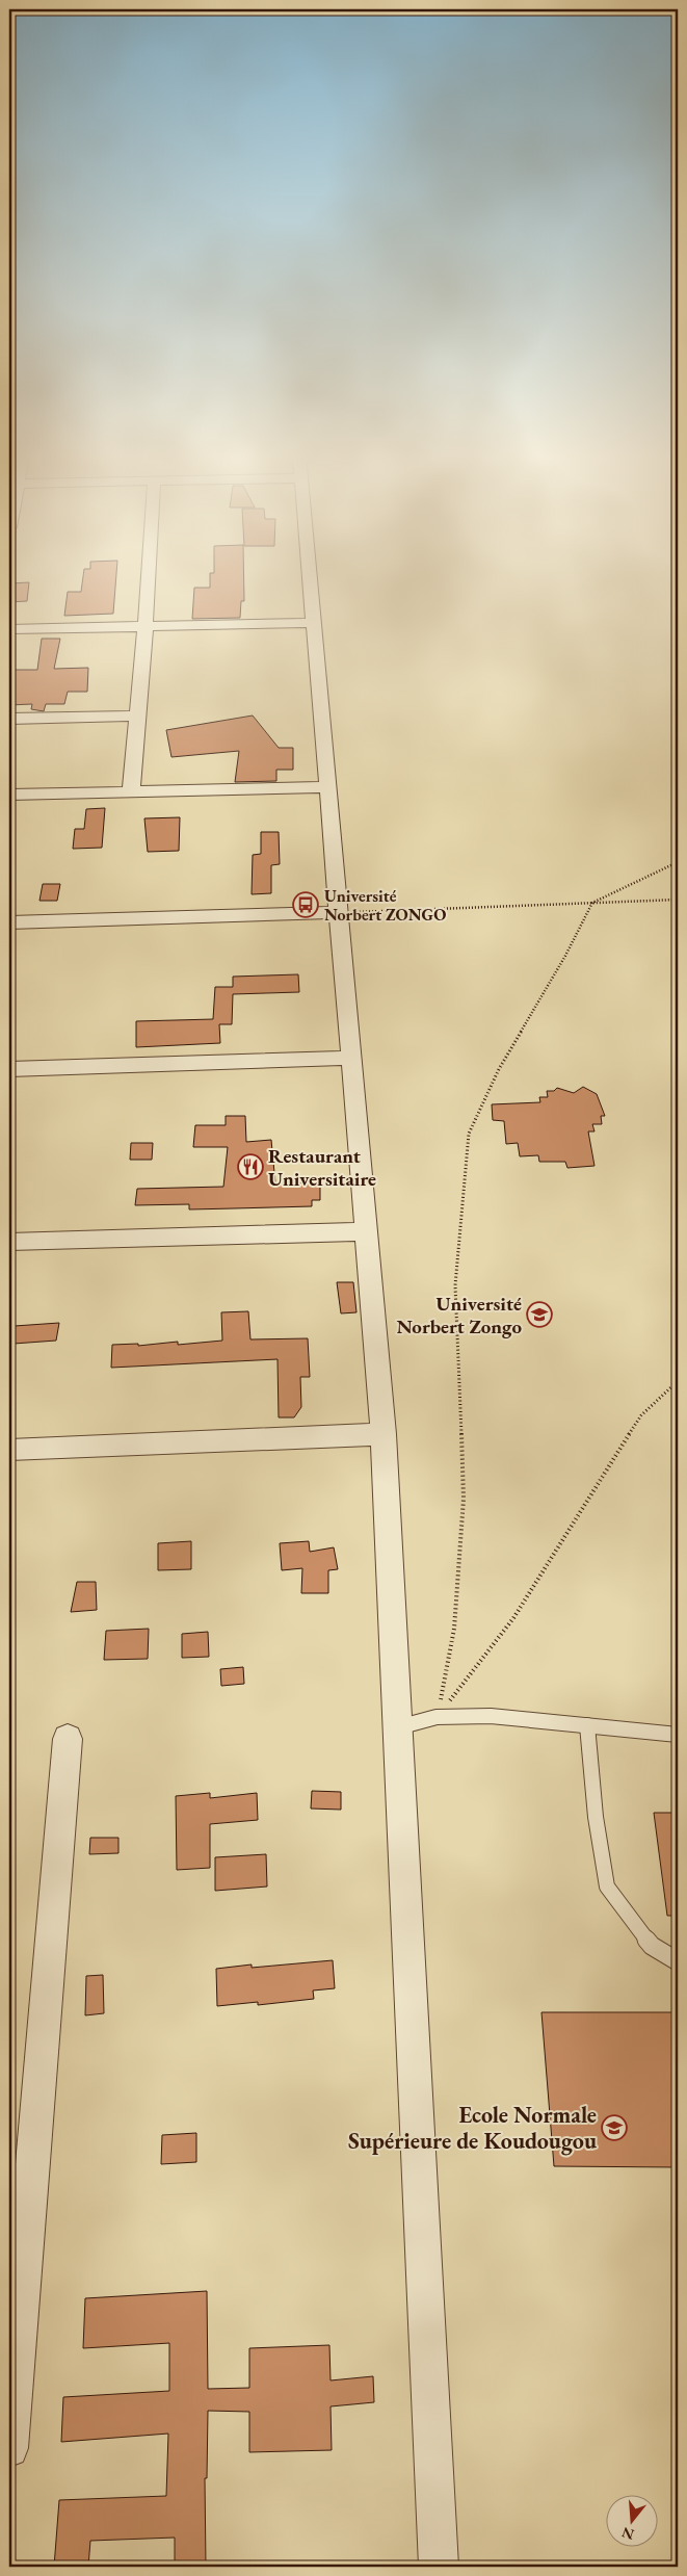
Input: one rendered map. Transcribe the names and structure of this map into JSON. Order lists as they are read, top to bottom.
{
  "places": {
    "bus stop": ["Université Norbert ZONGO"],
    "restaurant": ["Restaurant Universitaire"],
    "school or university": ["Université Norbert Zongo", "Ecole Normale Supérieure de Koudougou"]
  },
  "north": "bottom"
}
